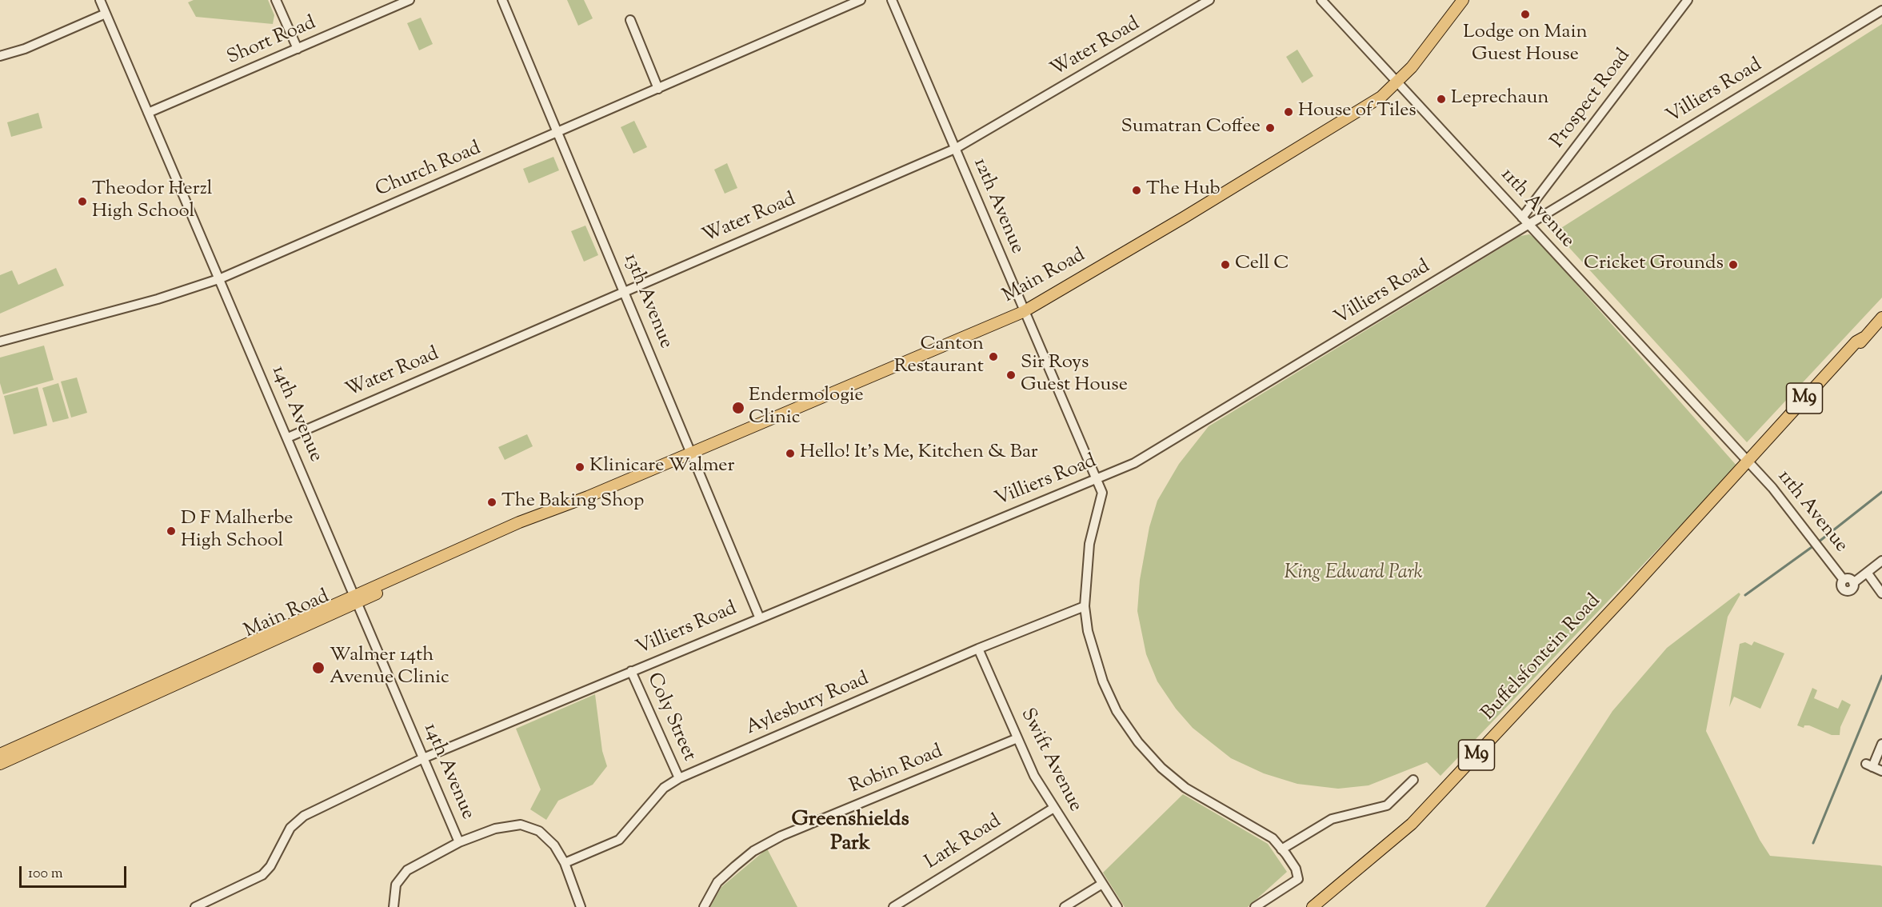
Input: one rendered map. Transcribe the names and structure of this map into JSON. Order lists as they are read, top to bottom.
{
  "streets": {
    "main road": ["Main Road", "M9", "Buffelsfontein Road"],
    "street": [
      "Short Road",
      "Water Road",
      "Villiers Road",
      "Prospect Road",
      "Church Road",
      "12th Avenue",
      "11th Avenue",
      "13th Avenue",
      "14th Avenue",
      "Aylesbury Road",
      "Coly Street",
      "Swift Avenue",
      "Robin Road",
      "Lark Road"
    ]
  },
  "crossings": [
    ["Short Road", "14th Avenue"],
    ["Water Road", "12th Avenue"],
    ["Water Road", "13th Avenue"],
    ["Water Road", "14th Avenue"],
    ["Villiers Road", "Prospect Road"],
    ["Villiers Road", "12th Avenue"],
    ["Villiers Road", "11th Avenue"],
    ["Villiers Road", "13th Avenue"],
    ["Villiers Road", "14th Avenue"],
    ["Villiers Road", "Coly Street"],
    ["Prospect Road", "11th Avenue"],
    ["Church Road", "13th Avenue"],
    ["Church Road", "14th Avenue"],
    ["12th Avenue", "Main Road"],
    ["12th Avenue", "Aylesbury Road"],
    ["11th Avenue", "Main Road"],
    ["11th Avenue", "Buffelsfontein Road"],
    ["Main Road", "13th Avenue"],
    ["Main Road", "14th Avenue"],
    ["Aylesbury Road", "Coly Street"],
    ["Aylesbury Road", "Swift Avenue"],
    ["Swift Avenue", "Robin Road"],
    ["Swift Avenue", "Lark Road"]
  ],
  "districts": ["Greenshields Park"],
  "parks": ["King Edward Park"],
  "places": [
    "Lodge on Main Guest House",
    "Leprechaun",
    "House of Tiles",
    "Sumatran Coffee",
    "The Hub",
    "Theodor Herzl High School",
    "Cell C",
    "Cricket Grounds",
    "Canton Restaurant",
    "Sir Roys Guest House",
    "Endermologie Clinic",
    "Hello! It's Me, Kitchen & Bar",
    "Klinicare Walmer",
    "The Baking Shop",
    "D F Malherbe High School",
    "Walmer 14th Avenue Clinic"
  ],
  "scale_bar": "100 m"
}
